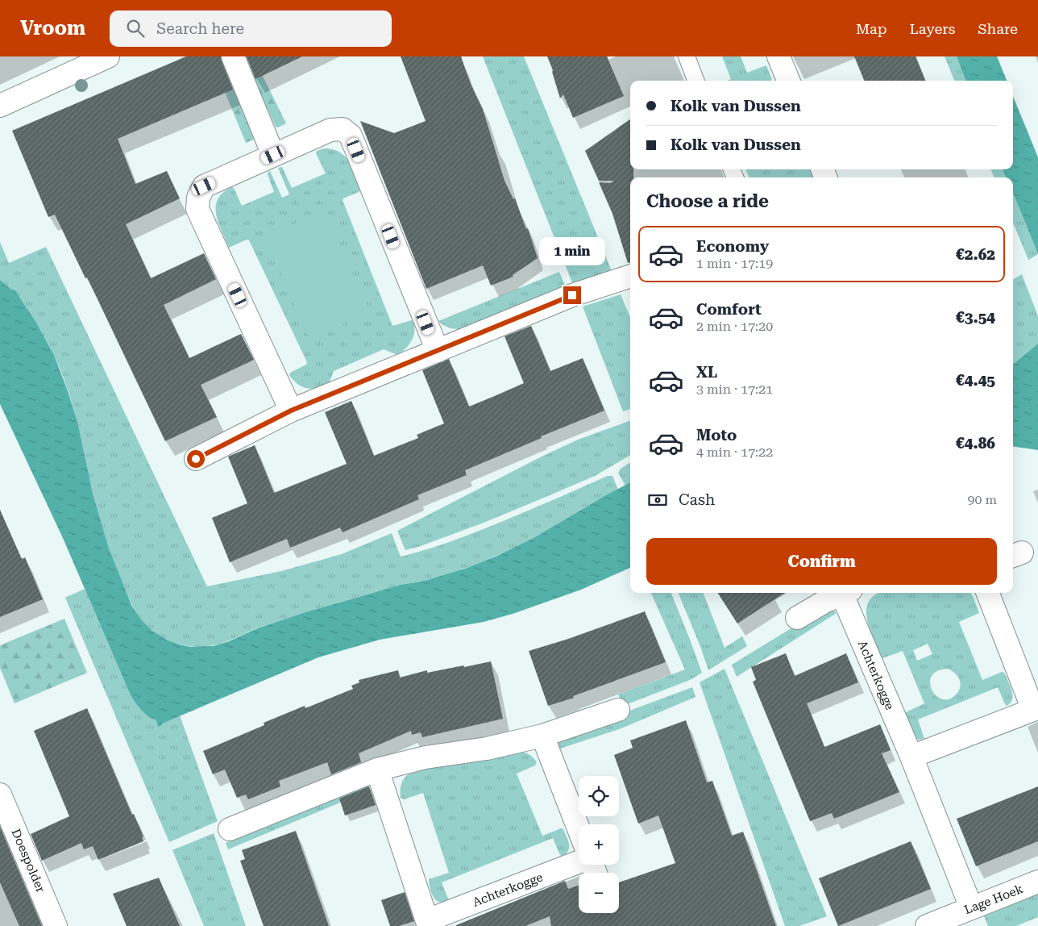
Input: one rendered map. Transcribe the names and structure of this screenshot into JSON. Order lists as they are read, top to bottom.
{
  "streets": {
    "street": ["Achterkogge", "Doespolder", "Lage Hoek"]
  },
  "crossings": [
    ["Achterkogge", "Lage Hoek"]
  ],
  "page": {
    "header": "Vroom",
    "search": "Search here",
    "nav": ["Map", "Layers", "Share"],
    "banner": ["Kolk van Dussen", "Kolk van Dussen"],
    "heading": "Choose a ride",
    "list": [
      {
        "name": "Economy",
        "note": "1 min · 17:19",
        "value": "€2.62"
      },
      {
        "name": "Comfort",
        "note": "2 min · 17:20",
        "value": "€3.54"
      },
      {
        "name": "XL",
        "note": "3 min · 17:21",
        "value": "€4.45"
      },
      {
        "name": "Moto",
        "note": "4 min · 17:22",
        "value": "€4.86"
      }
    ],
    "bubble": "1 min",
    "pay": ["Cash", "90 m"],
    "buttons": "Confirm",
    "map_buttons": ["+", "−"]
  }
}
